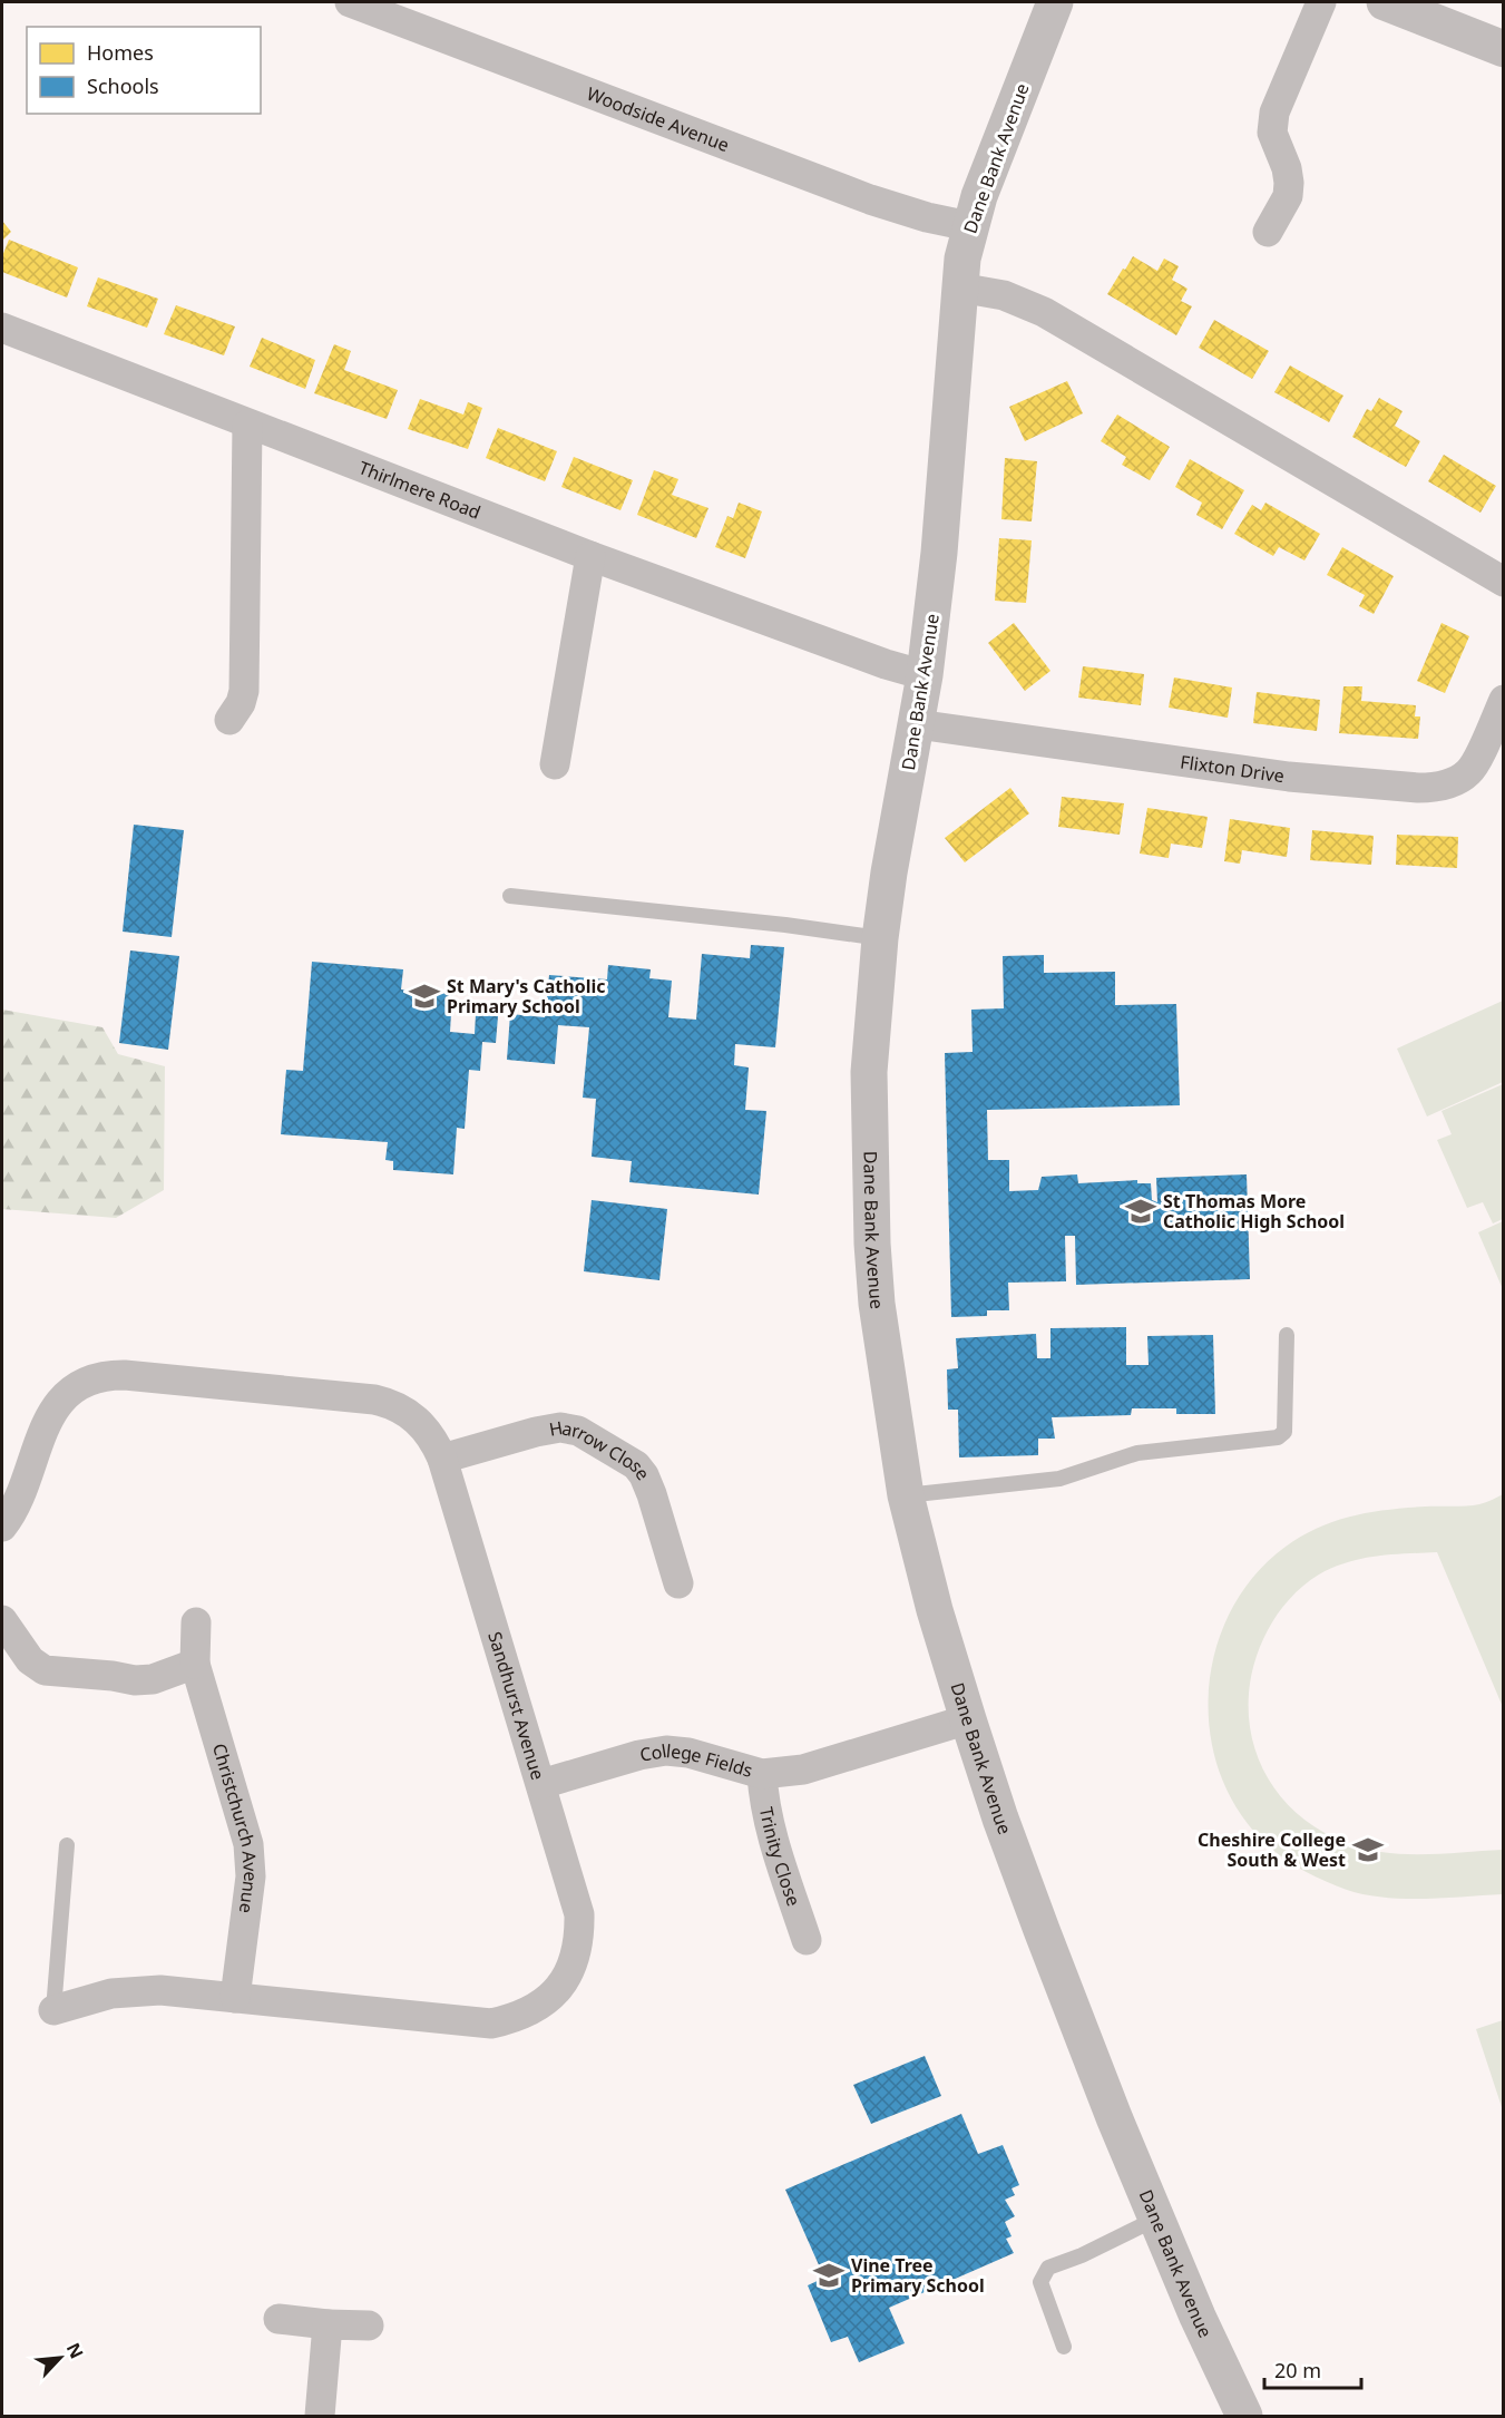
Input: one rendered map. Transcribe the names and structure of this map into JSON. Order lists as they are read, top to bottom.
{
  "streets": {
    "street": [
      "Woodside Avenue",
      "Dane Bank Avenue",
      "Thirlmere Road",
      "Flixton Drive",
      "Harrow Close",
      "Sandhurst Avenue",
      "College Fields",
      "Christchurch Avenue",
      "Trinity Close"
    ]
  },
  "crossings": [
    ["Woodside Avenue", "Dane Bank Avenue"],
    ["Dane Bank Avenue", "Thirlmere Road"],
    ["Dane Bank Avenue", "Flixton Drive"],
    ["Dane Bank Avenue", "College Fields"],
    ["Harrow Close", "Sandhurst Avenue"],
    ["Sandhurst Avenue", "College Fields"],
    ["Sandhurst Avenue", "Christchurch Avenue"],
    ["College Fields", "Trinity Close"]
  ],
  "places": {
    "school or university": [
      "St Mary's Catholic Primary School",
      "St Thomas More Catholic High School",
      "Cheshire College South & West",
      "Vine Tree Primary School"
    ]
  },
  "legend": ["Homes", "Schools"],
  "scale_bar": "20 m",
  "north": "top right"
}
